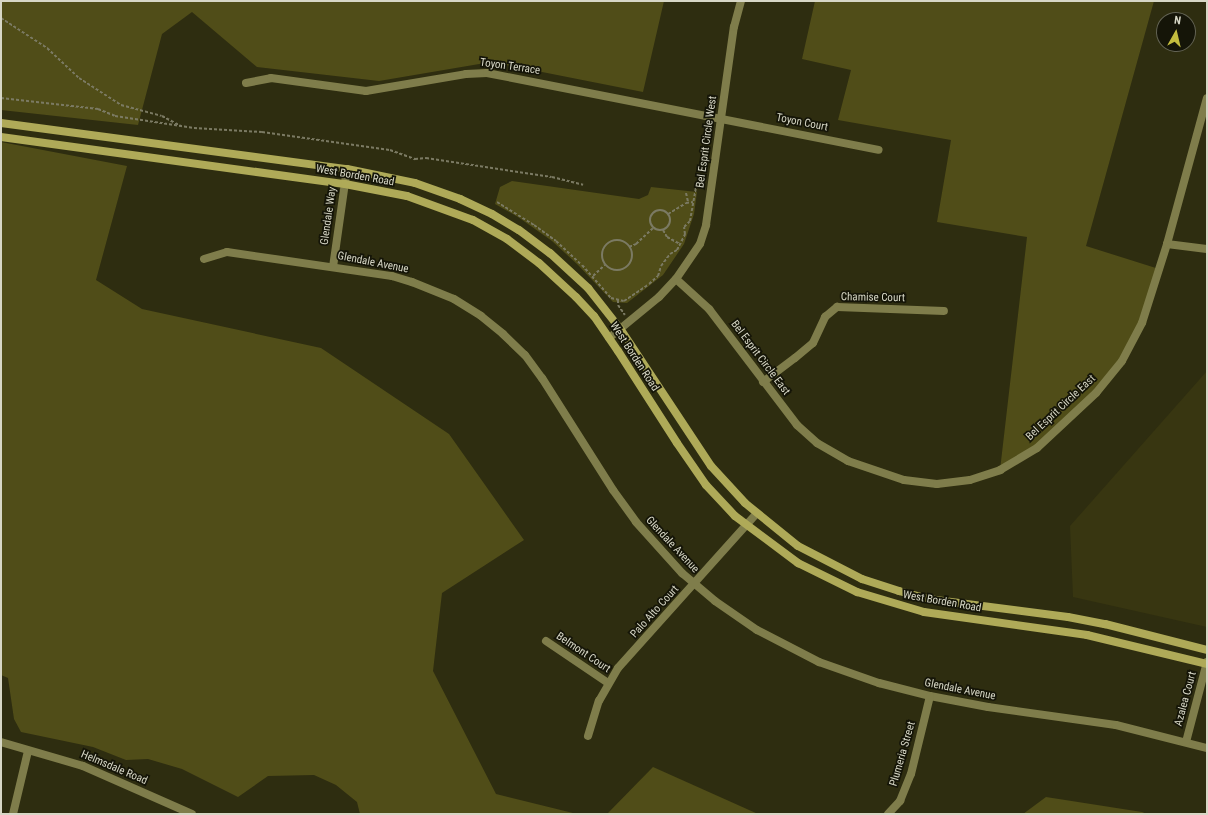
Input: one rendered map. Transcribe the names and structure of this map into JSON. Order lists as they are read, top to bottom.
{
  "streets": {
    "main road": ["West Borden Road"],
    "street": [
      "Toyon Terrace",
      "Toyon Court",
      "Bel Esprit Circle West",
      "Glendale Way",
      "Glendale Avenue",
      "Chamise Court",
      "Bel Esprit Circle East",
      "Palo Alto Court",
      "Belmont Court",
      "Azalea Court",
      "Plumeria Street",
      "Helmsdale Road"
    ]
  },
  "crossings": [
    ["Toyon Terrace", "Toyon Court"],
    ["Toyon Terrace", "Bel Esprit Circle West"],
    ["Toyon Court", "Bel Esprit Circle West"],
    ["Bel Esprit Circle West", "West Borden Road"],
    ["Bel Esprit Circle West", "Bel Esprit Circle East"],
    ["West Borden Road", "Glendale Way"],
    ["West Borden Road", "Palo Alto Court"],
    ["West Borden Road", "Azalea Court"],
    ["Glendale Way", "Glendale Avenue"],
    ["Glendale Avenue", "Palo Alto Court"],
    ["Glendale Avenue", "Azalea Court"],
    ["Glendale Avenue", "Plumeria Street"],
    ["Chamise Court", "Bel Esprit Circle East"],
    ["Palo Alto Court", "Belmont Court"]
  ],
  "north": "top"
}
